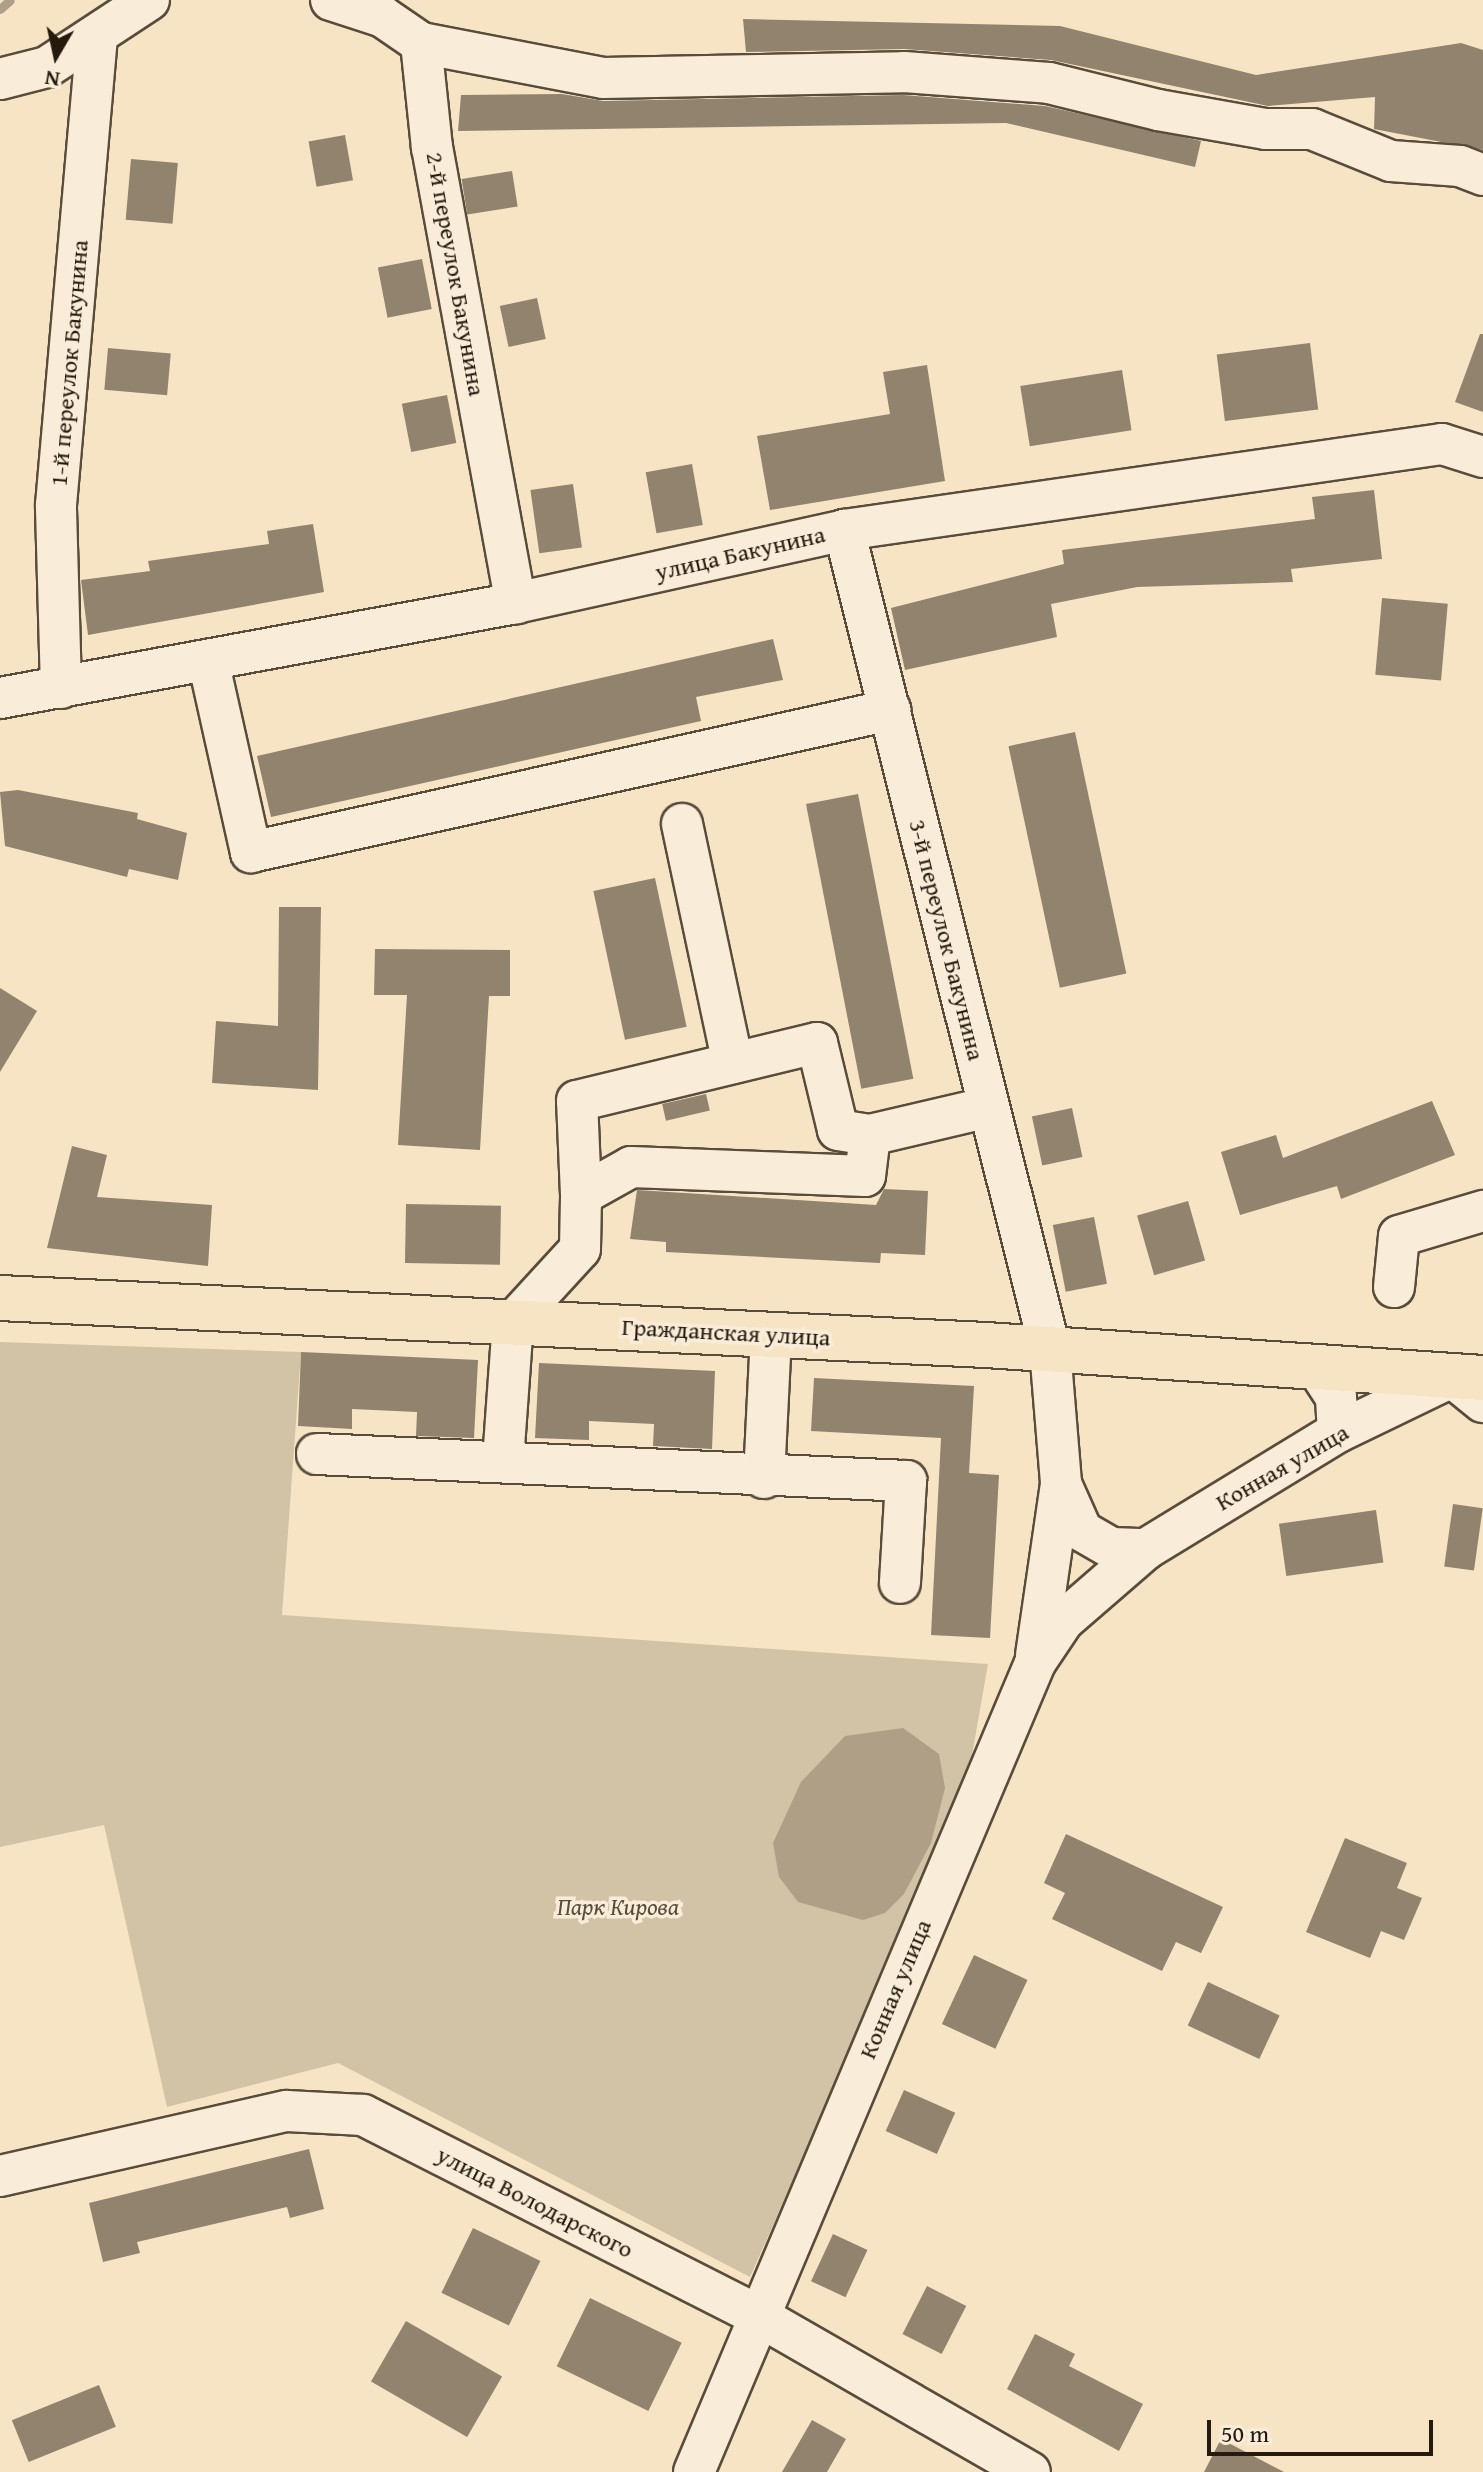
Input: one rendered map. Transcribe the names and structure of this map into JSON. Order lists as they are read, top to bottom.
{
  "streets": {
    "main road": ["Гражданская улица"],
    "street": [
      "2-й переулок Бакунина",
      "1-й переулок Бакунина",
      "улица Бакунина",
      "3-й переулок Бакунина",
      "Конная улица",
      "улица Володарского"
    ]
  },
  "crossings": [
    ["2-й переулок Бакунина", "улица Бакунина"],
    ["1-й переулок Бакунина", "улица Бакунина"],
    ["улица Бакунина", "3-й переулок Бакунина"],
    ["3-й переулок Бакунина", "Гражданская улица"],
    ["3-й переулок Бакунина", "Конная улица"],
    ["Гражданская улица", "Конная улица"],
    ["Конная улица", "улица Володарского"]
  ],
  "parks": ["Парк Кирова"],
  "scale_bar": "50 m",
  "north": "bottom"
}
